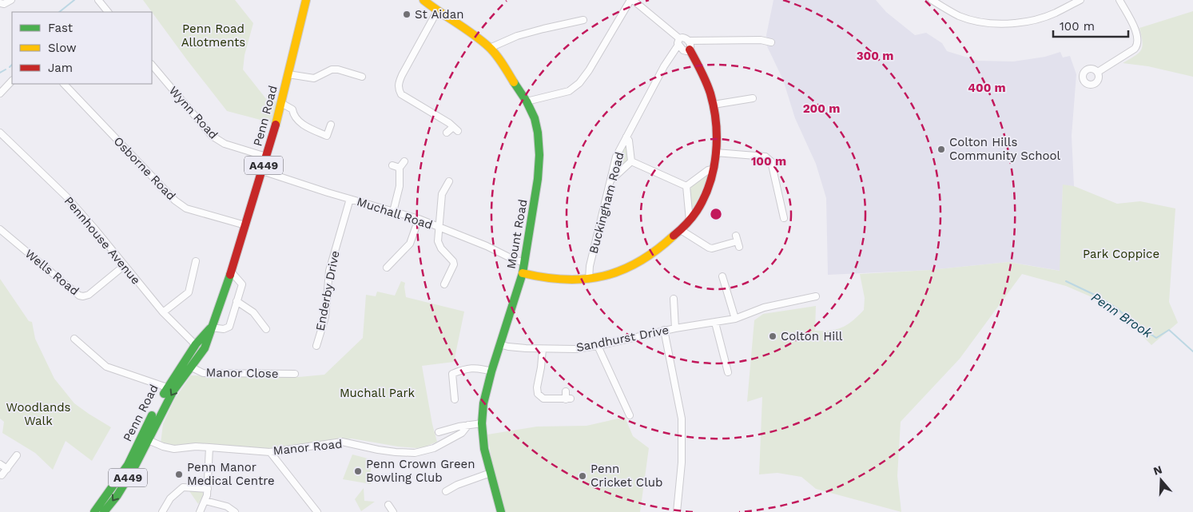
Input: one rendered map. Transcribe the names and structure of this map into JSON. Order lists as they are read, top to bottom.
{
  "streets": {
    "main road": ["Penn Road", "A449", "Mount Road"],
    "street": [
      "Wynn Road",
      "Osborne Road",
      "Buckingham Road",
      "Muchall Road",
      "Pennhouse Avenue",
      "Wells Road",
      "Enderby Drive",
      "Sandhurst Drive",
      "Manor Close",
      "Manor Road"
    ]
  },
  "crossings": [
    ["Wynn Road", "Penn Road"],
    ["Penn Road", "Osborne Road"],
    ["Penn Road", "Muchall Road"],
    ["Penn Road", "Pennhouse Avenue"],
    ["Penn Road", "Manor Close"],
    ["Penn Road", "Manor Road"],
    ["Muchall Road", "Mount Road"],
    ["Muchall Road", "Enderby Drive"],
    ["Mount Road", "Sandhurst Drive"],
    ["Pennhouse Avenue", "Wells Road"]
  ],
  "water": ["Penn Brook"],
  "parks": [
    "Penn Road Allotments",
    "Park Coppice",
    "Muchall Park",
    "Woodlands Walk"
  ],
  "places": [
    "St Aidan",
    "Colton Hills Community School",
    "Colton Hill",
    "Penn Crown Green Bowling Club",
    "Penn Manor Medical Centre",
    "Penn Cricket Club"
  ],
  "legend": ["Fast", "Slow", "Jam"],
  "scale_bar": "100 m",
  "north": "top",
  "rings": [
    "300 m",
    "400 m",
    "200 m",
    "100 m"
  ]
}
